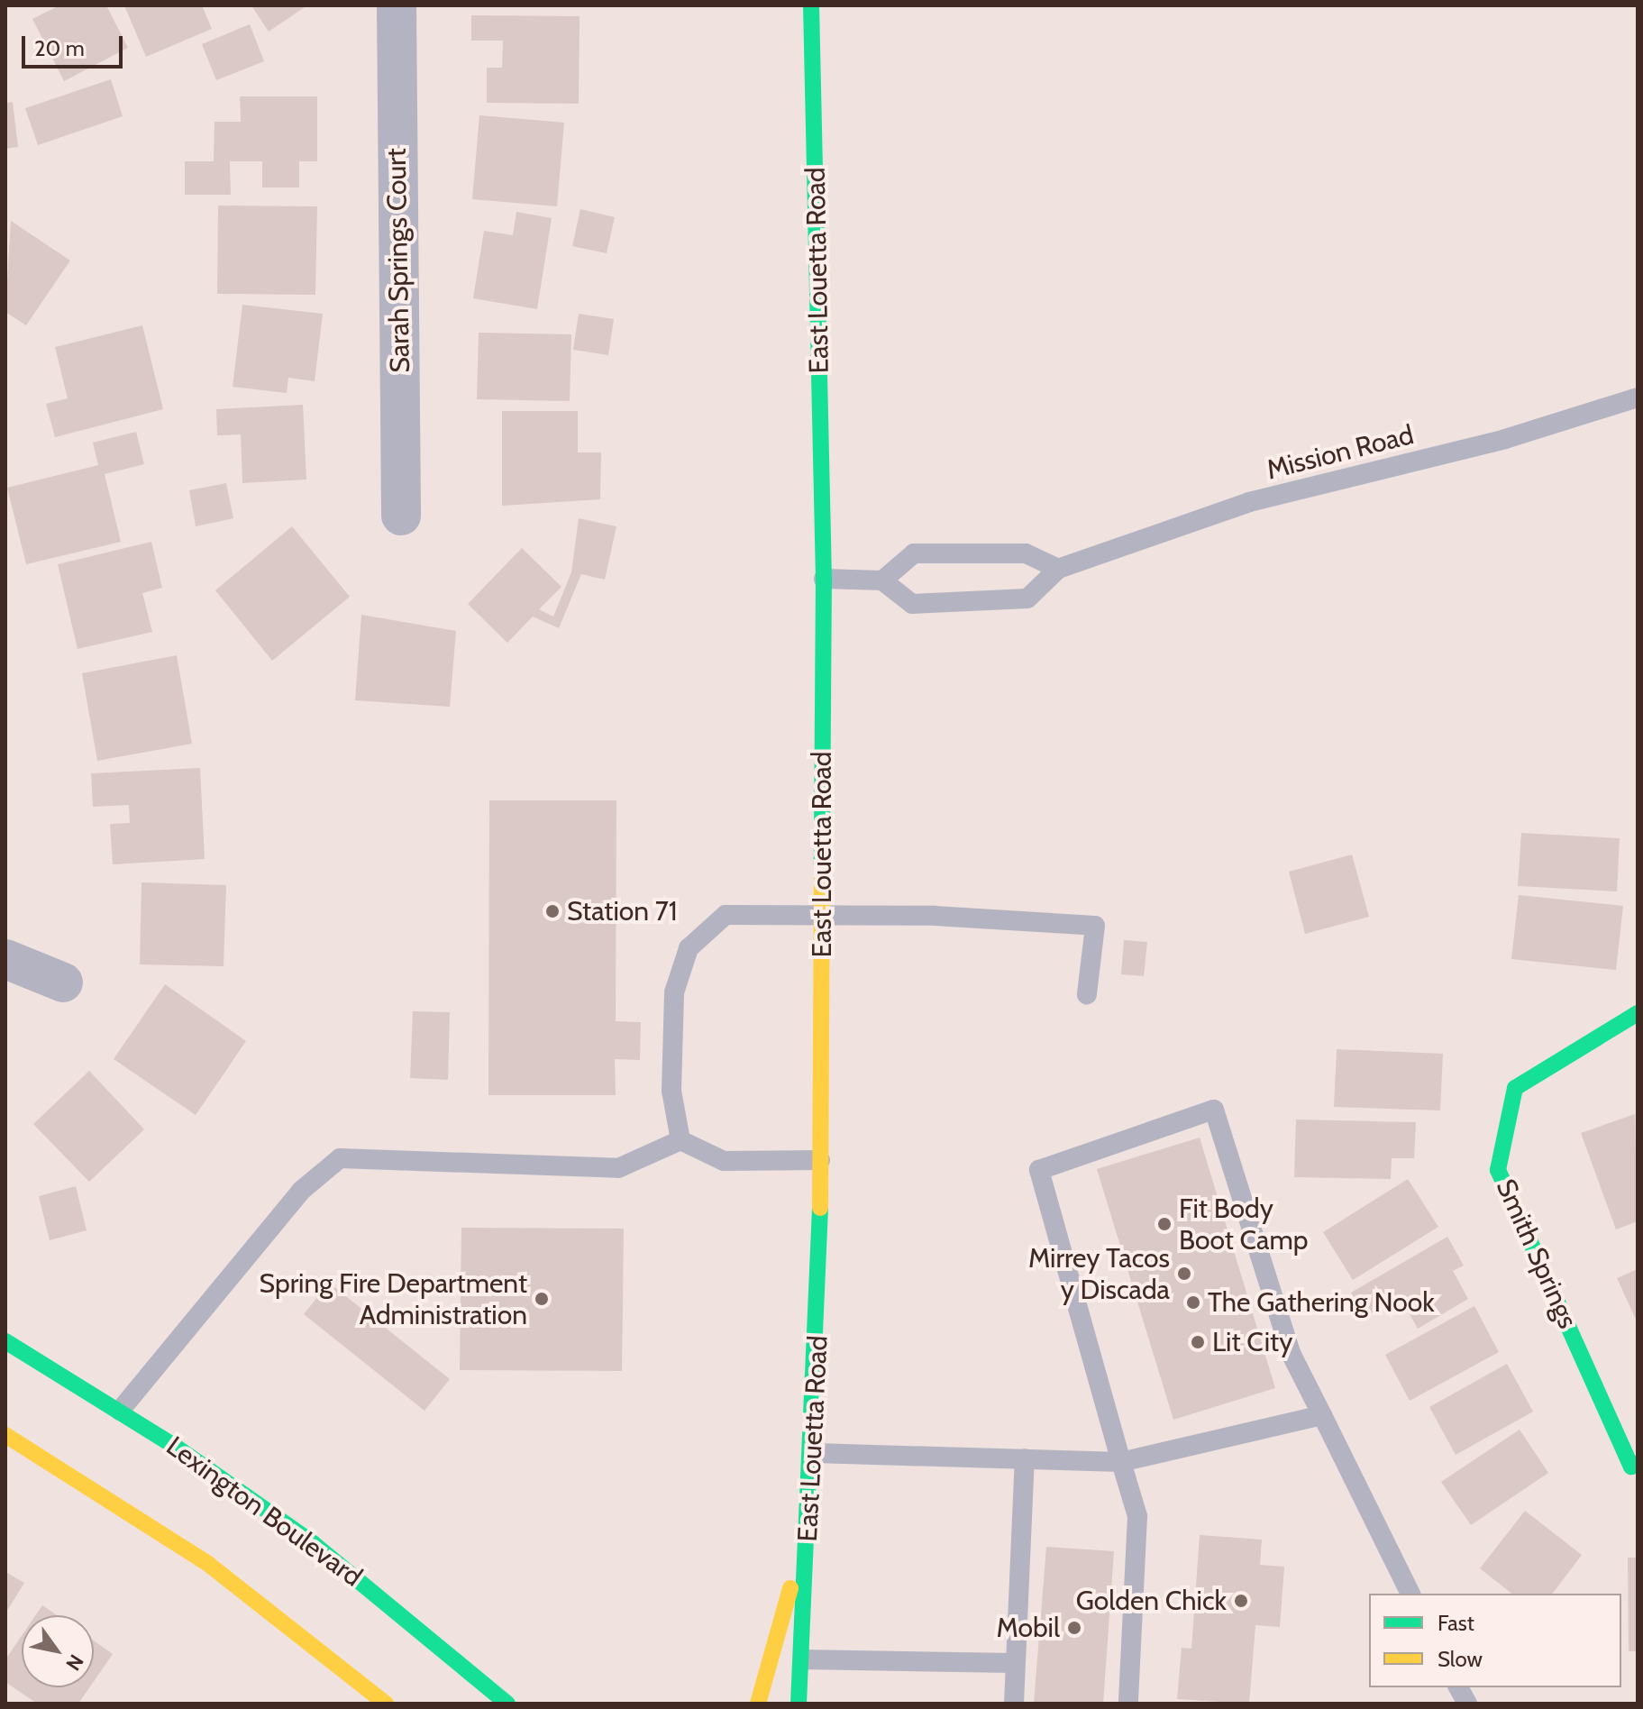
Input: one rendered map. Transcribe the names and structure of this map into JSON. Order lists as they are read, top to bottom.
{
  "streets": {
    "main road": ["East Louetta Road", "Smith Springs", "Lexington Boulevard"],
    "street": ["Sarah Springs Court"],
    "lane": ["Mission Road"]
  },
  "places": [
    "Station 71",
    "Fit Body Boot Camp",
    "Mirrey Tacos y Discada",
    "Spring Fire Department Administration",
    "The Gathering Nook",
    "Lit City",
    "Golden Chick",
    "Mobil"
  ],
  "legend": ["Fast", "Slow"],
  "scale_bar": "20 m",
  "north": "bottom right"
}
